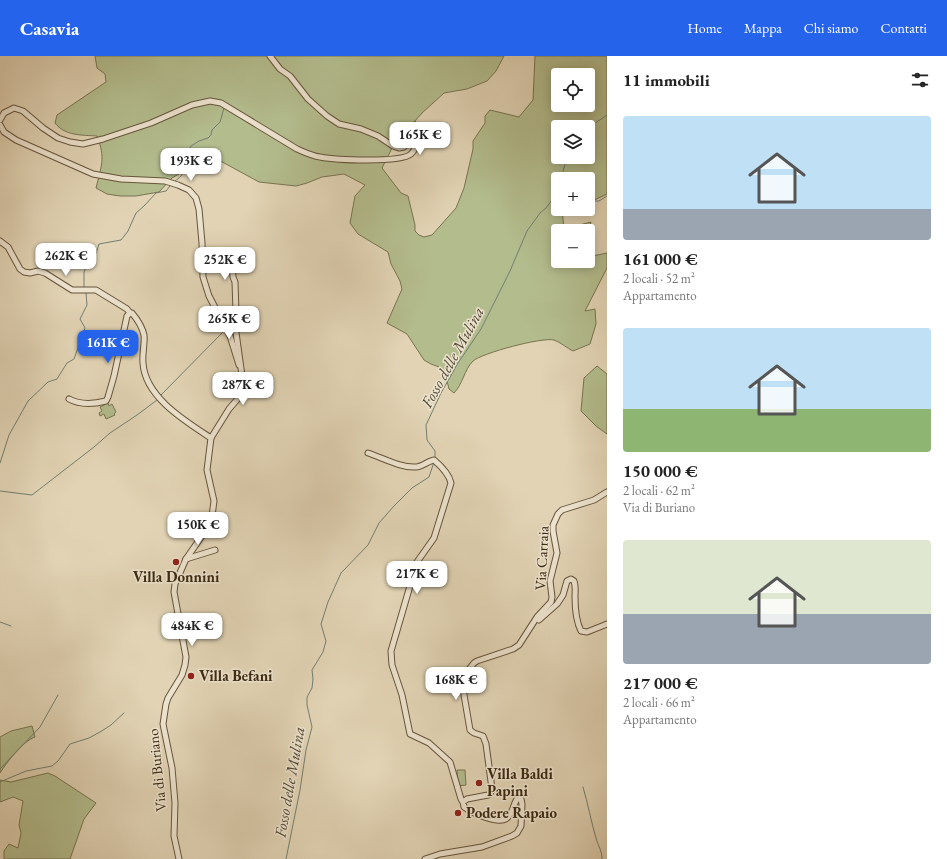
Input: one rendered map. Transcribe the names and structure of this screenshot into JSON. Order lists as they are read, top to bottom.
{
  "streets": {
    "street": ["Via Carraia", "Via di Buriano"]
  },
  "water": ["Fosso delle Mulina"],
  "places": [
    "Villa Donnini",
    "Villa Befani",
    "Villa Baldi Papini",
    "Podere Rapaio"
  ],
  "page": {
    "header": "Casavia",
    "nav": [
      "Home",
      "Mappa",
      "Chi siamo",
      "Contatti"
    ],
    "heading": "11 immobili",
    "map_buttons": ["+", "−"],
    "list": [
      {
        "name": "161 000 €",
        "note": "2 locali · 52 m² · Appartamento"
      },
      {
        "name": "150 000 €",
        "note": "2 locali · 62 m² · Via di Buriano"
      },
      {
        "name": "217 000 €",
        "note": "2 locali · 66 m² · Appartamento"
      }
    ],
    "price": [
      "165K €",
      "193K €",
      "262K €",
      "252K €",
      "265K €",
      "161K €",
      "287K €",
      "150K €",
      "217K €",
      "484K €",
      "168K €"
    ]
  }
}
